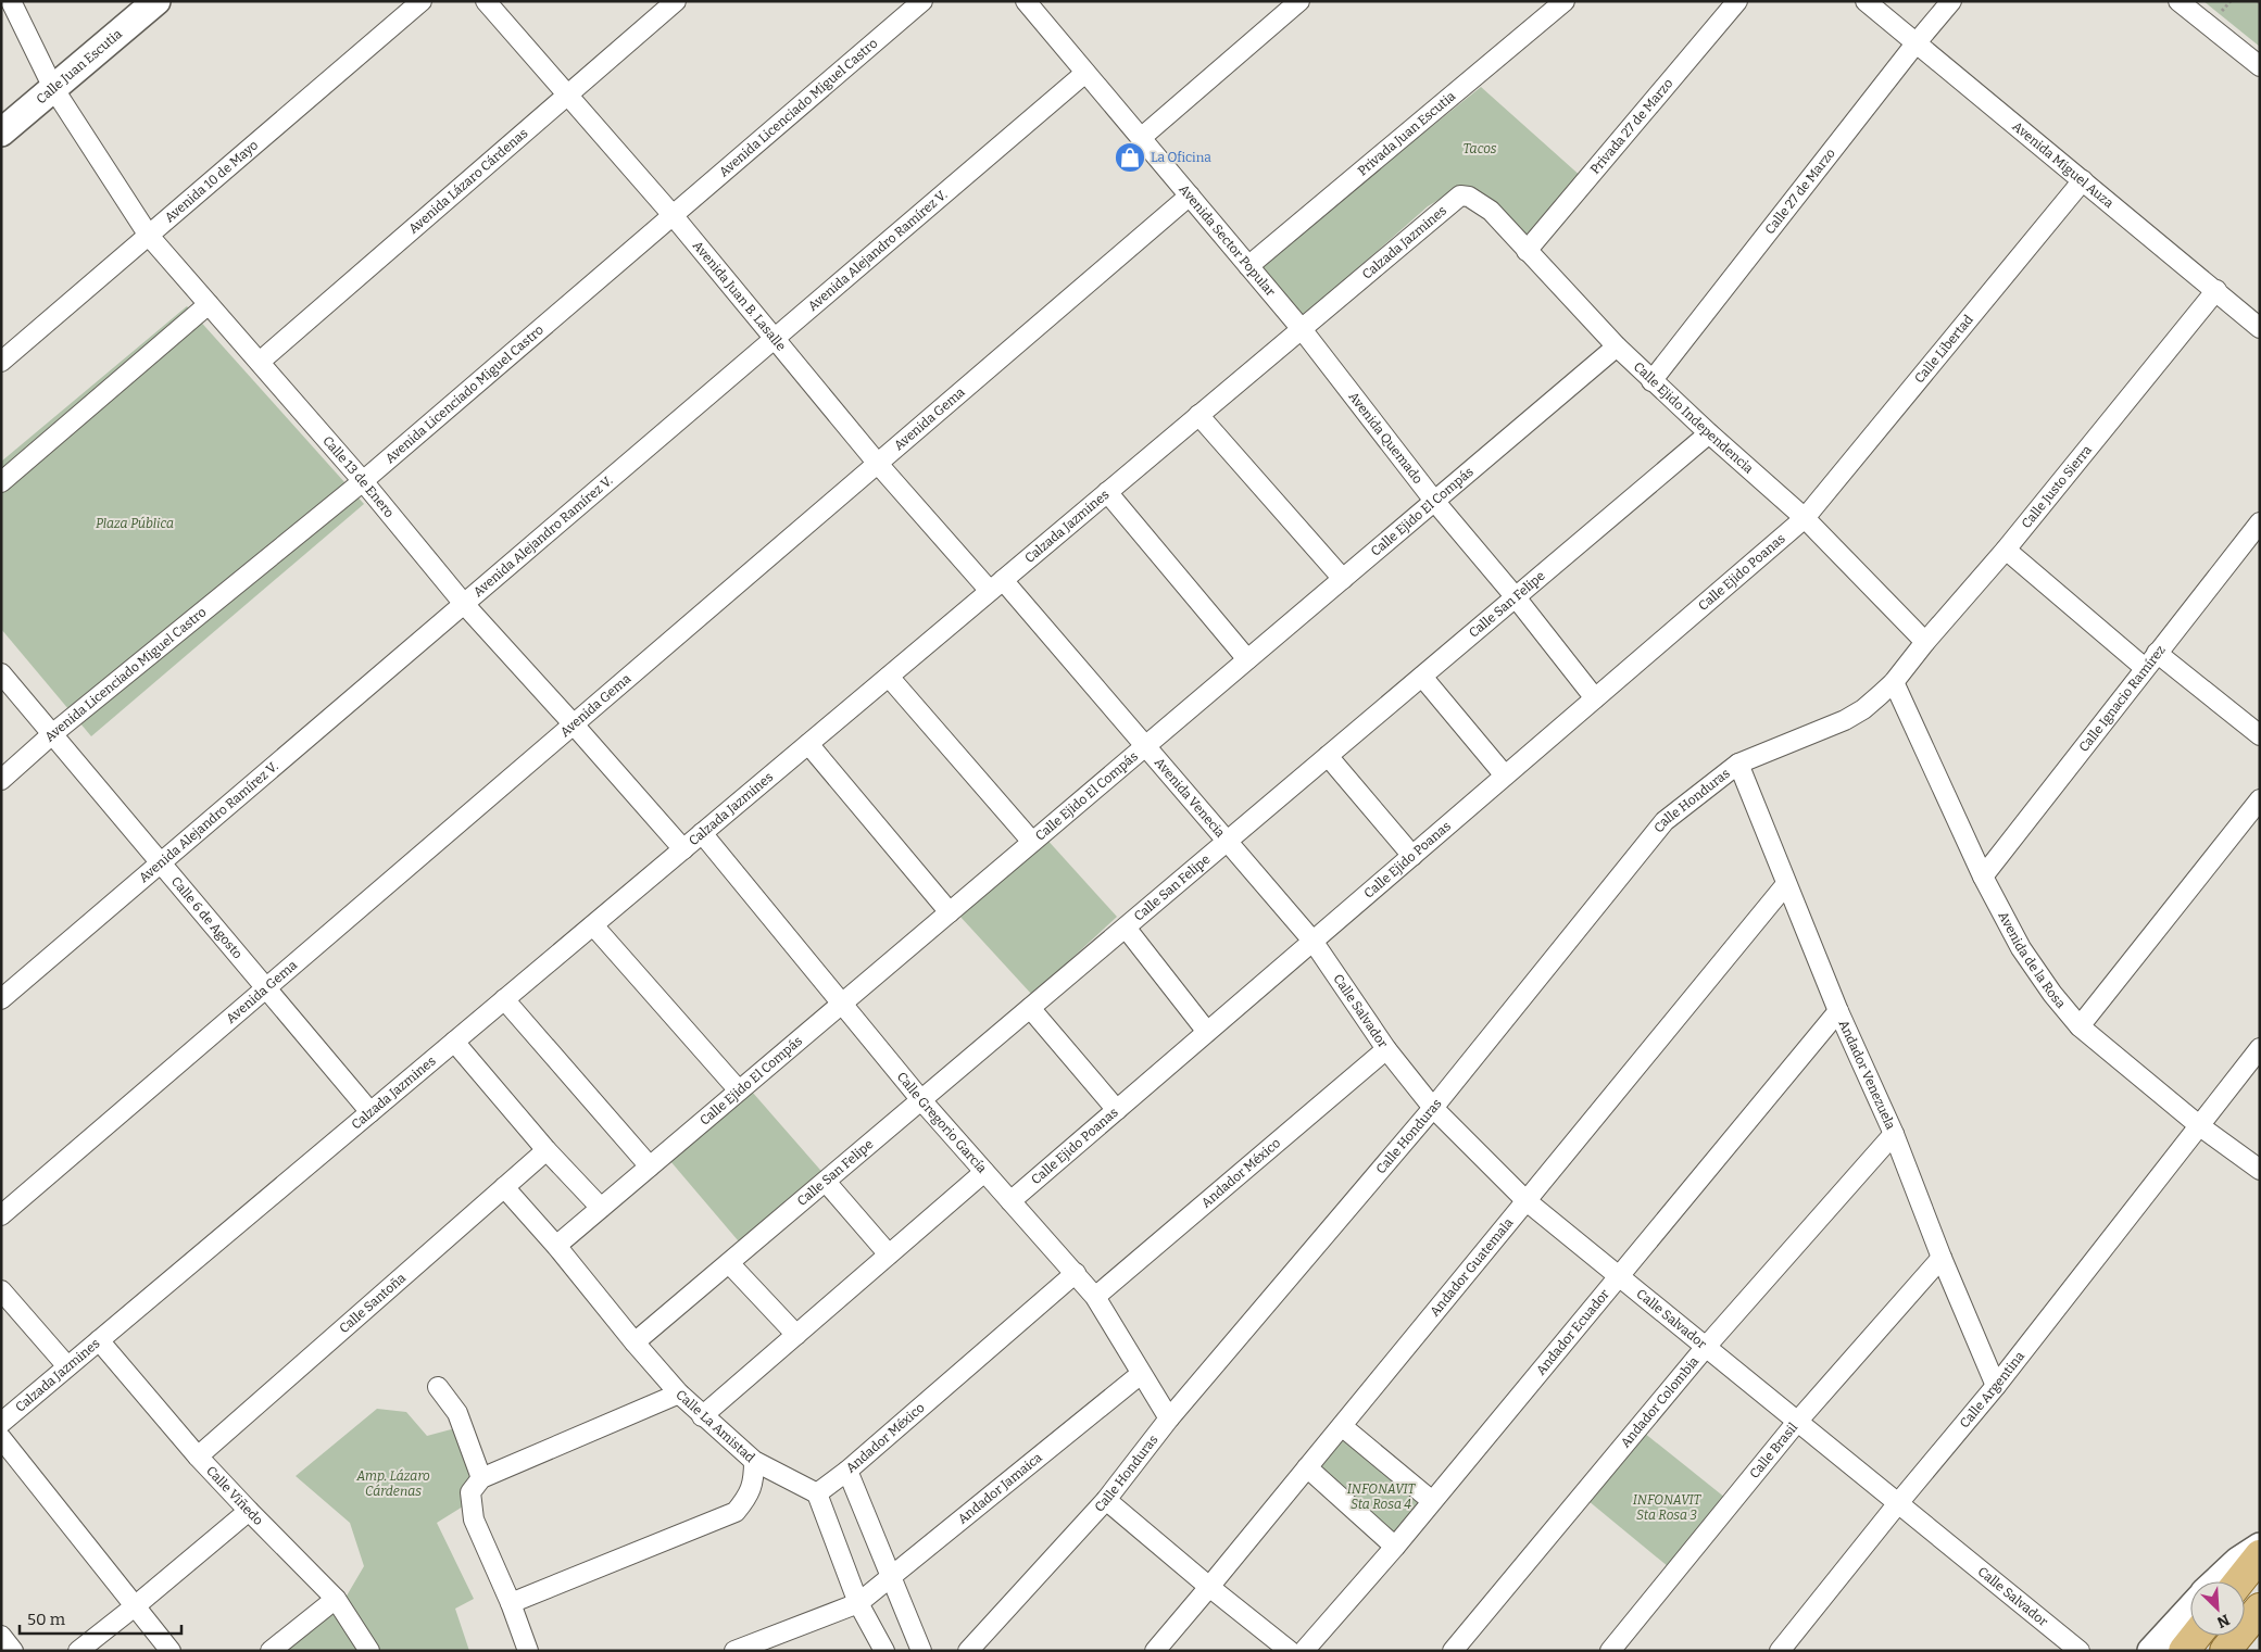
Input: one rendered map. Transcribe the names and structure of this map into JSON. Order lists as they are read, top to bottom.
{
  "streets": {
    "street": [
      "Calle Juan Escutia",
      "Avenida Licenciado Miguel Castro",
      "Privada 27 de Marzo",
      "Privada Juan Escutia",
      "Avenida Miguel Auza",
      "Avenida 10 de Mayo",
      "Avenida Lázaro Cárdenas",
      "Calle 27 de Marzo",
      "Avenida Sector Popular",
      "Calzada Jazmines",
      "Avenida Alejandro Ramírez V.",
      "Avenida Juan B. Lasalle",
      "Calle Libertad",
      "Calle Ejido Independencia",
      "Avenida Gema",
      "Avenida Quemado",
      "Calle 13 de Enero",
      "Calle Justo Sierra",
      "Calle Ejido El Compás",
      "Calle Ejido Poanas",
      "Calle San Felipe",
      "Calle Ignacio Ramírez",
      "Avenida Venecia",
      "Calle Honduras",
      "Calle 6 de Agosto",
      "Avenida de la Rosa",
      "Calle Salvador",
      "Andador Venezuela",
      "Calle Gregorio García",
      "Andador México",
      "Andador Guatemala",
      "Calle Santoña",
      "Andador Ecuador",
      "Calle Argentina",
      "Andador Colombia",
      "Calle La Amistad",
      "Calle Brasil",
      "Andador Jamaica",
      "Calle Viñedo"
    ]
  },
  "crossings": [
    ["Calle Juan Escutia", "Calle 13 de Enero"],
    ["Avenida Licenciado Miguel Castro", "Avenida Juan B. Lasalle"],
    ["Avenida Licenciado Miguel Castro", "Calle 13 de Enero"],
    ["Avenida Licenciado Miguel Castro", "Calle 6 de Agosto"],
    ["Privada 27 de Marzo", "Calle Ejido Independencia"],
    ["Privada Juan Escutia", "Avenida Sector Popular"],
    ["Avenida Miguel Auza", "Calle 27 de Marzo"],
    ["Avenida Miguel Auza", "Calle Libertad"],
    ["Avenida Miguel Auza", "Calle Justo Sierra"],
    ["Avenida 10 de Mayo", "Calle 13 de Enero"],
    ["Avenida Lázaro Cárdenas", "Avenida Juan B. Lasalle"],
    ["Avenida Lázaro Cárdenas", "Calle 13 de Enero"],
    ["Calle 27 de Marzo", "Calle Ejido Independencia"],
    ["Avenida Sector Popular", "Calzada Jazmines"],
    ["Avenida Sector Popular", "Avenida Alejandro Ramírez V."],
    ["Avenida Sector Popular", "Avenida Gema"],
    ["Avenida Sector Popular", "Avenida Quemado"],
    ["Calzada Jazmines", "Avenida Juan B. Lasalle"],
    ["Calzada Jazmines", "Calle Ejido Independencia"],
    ["Calzada Jazmines", "Avenida Quemado"],
    ["Calzada Jazmines", "Calle 13 de Enero"],
    ["Calzada Jazmines", "Avenida Venecia"],
    ["Calzada Jazmines", "Calle 6 de Agosto"],
    ["Calzada Jazmines", "Calle Gregorio García"],
    ["Calzada Jazmines", "Calle Viñedo"],
    ["Avenida Alejandro Ramírez V.", "Avenida Juan B. Lasalle"],
    ["Avenida Alejandro Ramírez V.", "Calle 13 de Enero"],
    ["Avenida Alejandro Ramírez V.", "Calle 6 de Agosto"],
    ["Avenida Juan B. Lasalle", "Avenida Gema"],
    ["Avenida Juan B. Lasalle", "Avenida Venecia"],
    ["Calle Libertad", "Calle Ejido Independencia"],
    ["Calle Libertad", "Calle Ejido Poanas"],
    ["Calle Ejido Independencia", "Calle Justo Sierra"],
    ["Calle Ejido Independencia", "Calle Ejido El Compás"],
    ["Calle Ejido Independencia", "Calle Ejido Poanas"],
    ["Calle Ejido Independencia", "Calle San Felipe"],
    ["Avenida Gema", "Calle 13 de Enero"],
    ["Avenida Gema", "Calle 6 de Agosto"],
    ["Avenida Quemado", "Calle Ejido El Compás"],
    ["Avenida Quemado", "Calle Ejido Poanas"],
    ["Avenida Quemado", "Calle San Felipe"],
    ["Calle Justo Sierra", "Calle Honduras"],
    ["Calle Justo Sierra", "Avenida de la Rosa"],
    ["Calle Ejido El Compás", "Avenida Venecia"],
    ["Calle Ejido El Compás", "Calle Gregorio García"],
    ["Calle Ejido El Compás", "Calle La Amistad"],
    ["Calle Ejido Poanas", "Avenida Venecia"],
    ["Calle Ejido Poanas", "Calle Salvador"],
    ["Calle Ejido Poanas", "Calle Gregorio García"],
    ["Calle San Felipe", "Avenida Venecia"],
    ["Calle San Felipe", "Calle Gregorio García"],
    ["Calle San Felipe", "Calle La Amistad"],
    ["Calle Ignacio Ramírez", "Avenida de la Rosa"],
    ["Avenida Venecia", "Calle Salvador"],
    ["Calle Honduras", "Avenida de la Rosa"],
    ["Calle Honduras", "Calle Salvador"],
    ["Calle Honduras", "Andador Venezuela"],
    ["Calle Honduras", "Calle Gregorio García"],
    ["Avenida de la Rosa", "Calle Argentina"],
    ["Calle Salvador", "Andador México"],
    ["Calle Salvador", "Andador Guatemala"],
    ["Calle Salvador", "Andador Ecuador"],
    ["Calle Salvador", "Calle Argentina"],
    ["Calle Salvador", "Andador Colombia"],
    ["Calle Salvador", "Calle Brasil"],
    ["Andador Venezuela", "Andador Guatemala"],
    ["Andador Venezuela", "Andador Ecuador"],
    ["Andador Venezuela", "Calle Argentina"],
    ["Andador Venezuela", "Andador Colombia"],
    ["Andador Venezuela", "Calle Brasil"],
    ["Calle Gregorio García", "Andador México"],
    ["Calle Gregorio García", "Andador Jamaica"],
    ["Calle Santoña", "Calle La Amistad"],
    ["Calle Santoña", "Calle Viñedo"]
  ],
  "parks": [
    "Tacos",
    "Plaza Pública",
    "Amp. Lázaro Cárdenas",
    "INFONAVIT Sta Rosa 4",
    "INFONAVIT Sta Rosa 3"
  ],
  "places": {
    "shop": ["La Oficina"]
  },
  "scale_bar": "50 m",
  "north": "bottom right"
}
